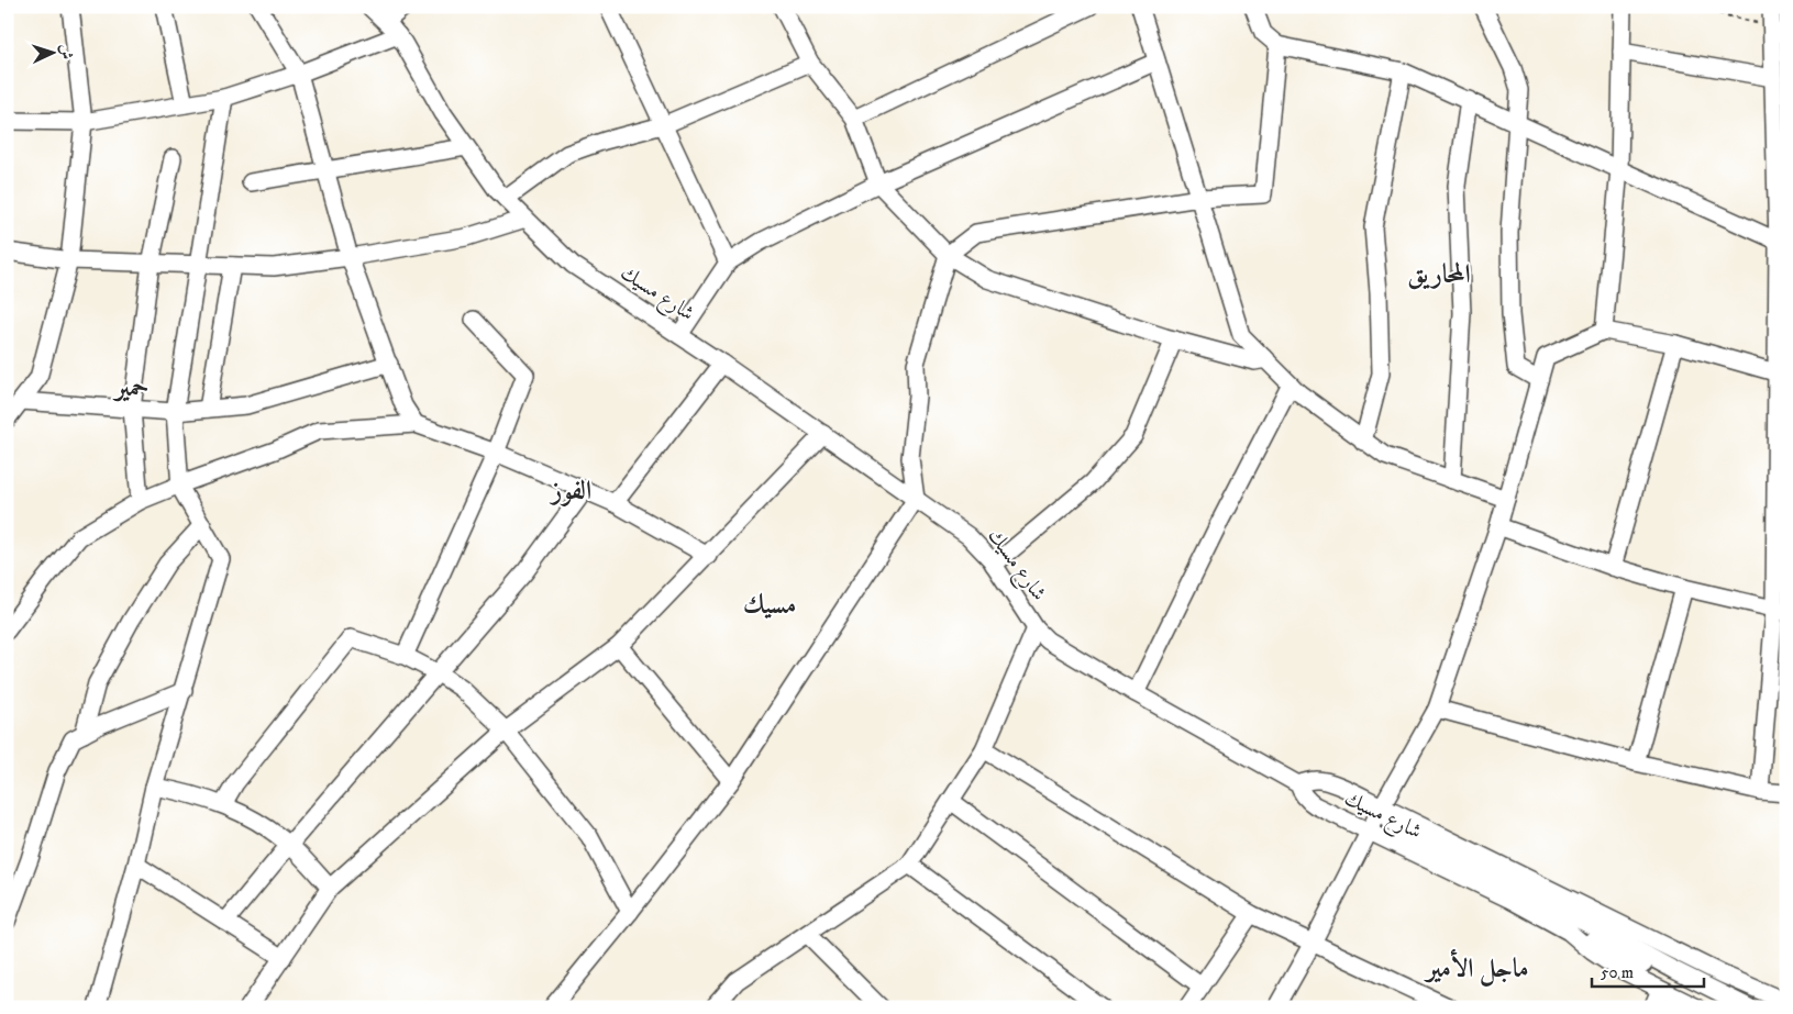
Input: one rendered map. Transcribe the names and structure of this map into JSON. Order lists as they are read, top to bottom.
{
  "streets": {
    "street": ["شارع مسيك"]
  },
  "districts": [
    "المحاريق",
    "حمير",
    "الفوز",
    "مسيك",
    "ماجل الأمير"
  ],
  "scale_bar": "50 m",
  "north": "right"
}
